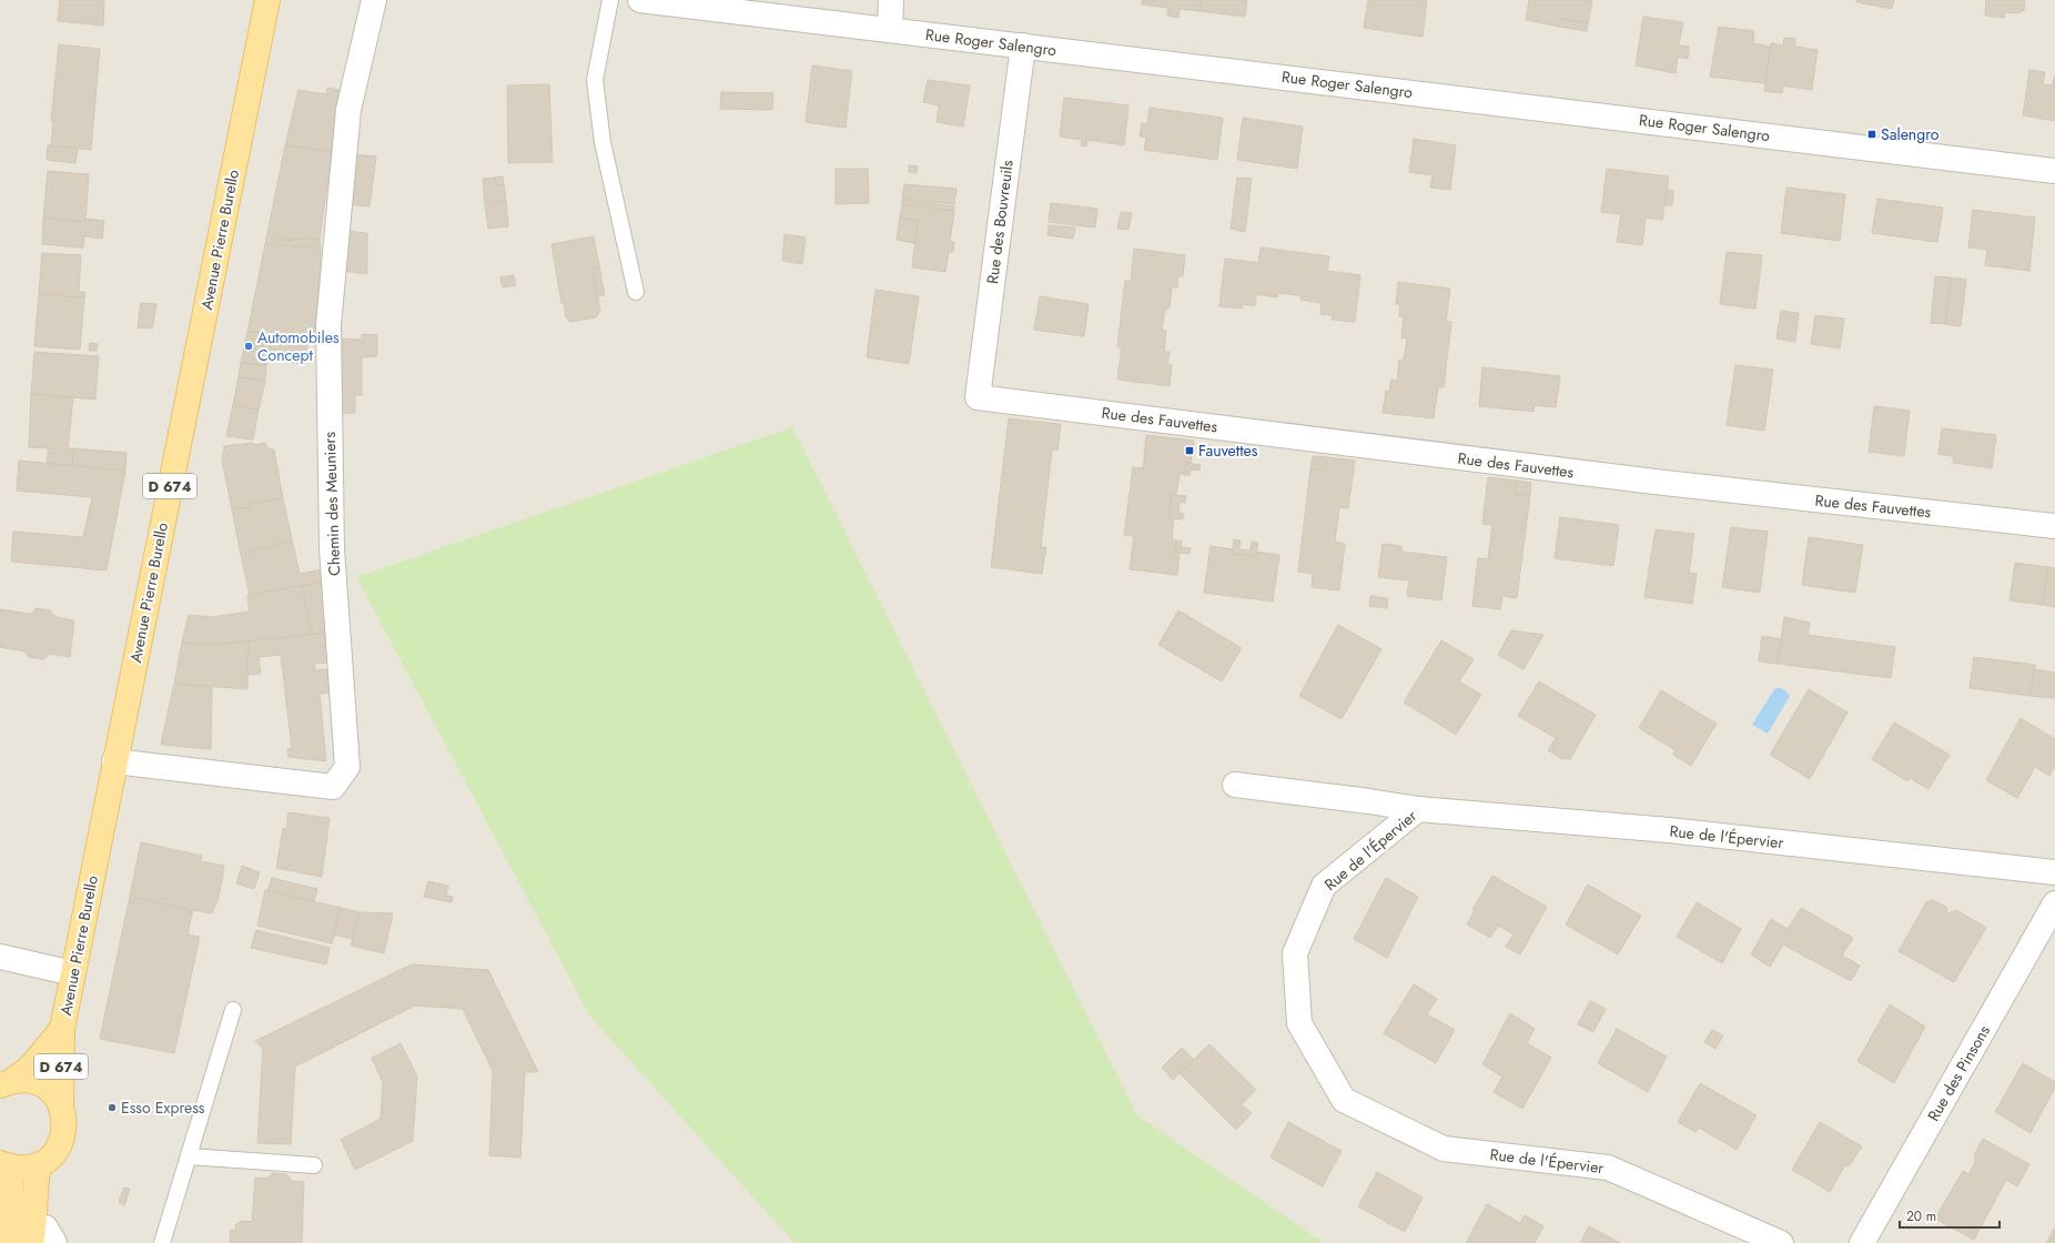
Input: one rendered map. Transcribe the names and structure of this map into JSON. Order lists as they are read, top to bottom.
{
  "streets": {
    "main road": ["Avenue Pierre Burello", "D 674"],
    "street": [
      "Rue Roger Salengro",
      "Rue des Bouvreuils",
      "Rue des Fauvettes",
      "Chemin des Meuniers",
      "Rue de l'Épervier",
      "Rue des Pinsons"
    ]
  },
  "crossings": [
    ["Rue Roger Salengro", "Rue des Bouvreuils"],
    ["Rue des Bouvreuils", "Rue des Fauvettes"],
    ["Avenue Pierre Burello", "Chemin des Meuniers"]
  ],
  "places": {
    "transit": ["Salengro", "Fauvettes"],
    "other": ["Automobiles Concept", "Esso Express"]
  },
  "scale_bar": "20 m"
}
